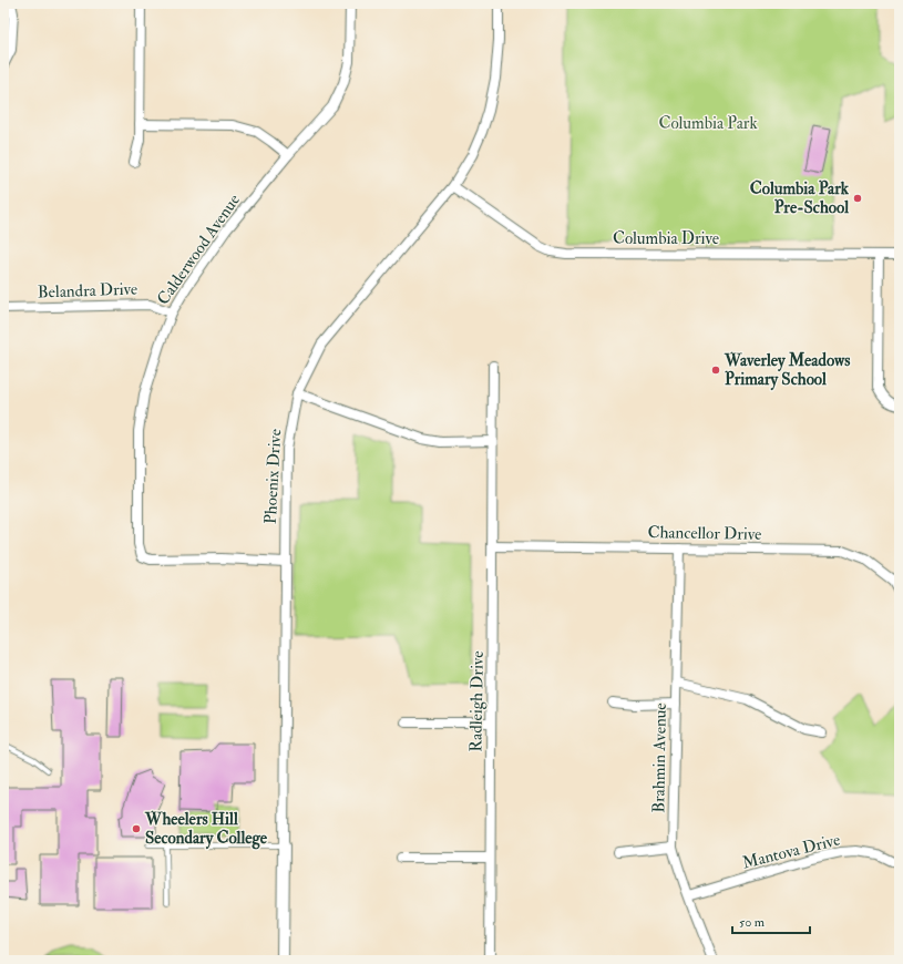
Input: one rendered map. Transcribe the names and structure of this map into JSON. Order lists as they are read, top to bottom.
{
  "streets": {
    "street": [
      "Columbia Drive",
      "Calderwood Avenue",
      "Belandra Drive",
      "Phoenix Drive",
      "Chancellor Drive",
      "Radleigh Drive",
      "Brahmin Avenue",
      "Mantova Drive"
    ]
  },
  "crossings": [
    ["Columbia Drive", "Phoenix Drive"],
    ["Calderwood Avenue", "Belandra Drive"],
    ["Calderwood Avenue", "Phoenix Drive"],
    ["Chancellor Drive", "Radleigh Drive"],
    ["Chancellor Drive", "Brahmin Avenue"],
    ["Brahmin Avenue", "Mantova Drive"]
  ],
  "parks": ["Columbia Park"],
  "places": ["Columbia Park Pre-School", "Waverley Meadows Primary School", "Wheelers Hill Secondary College"],
  "scale_bar": "50 m"
}
